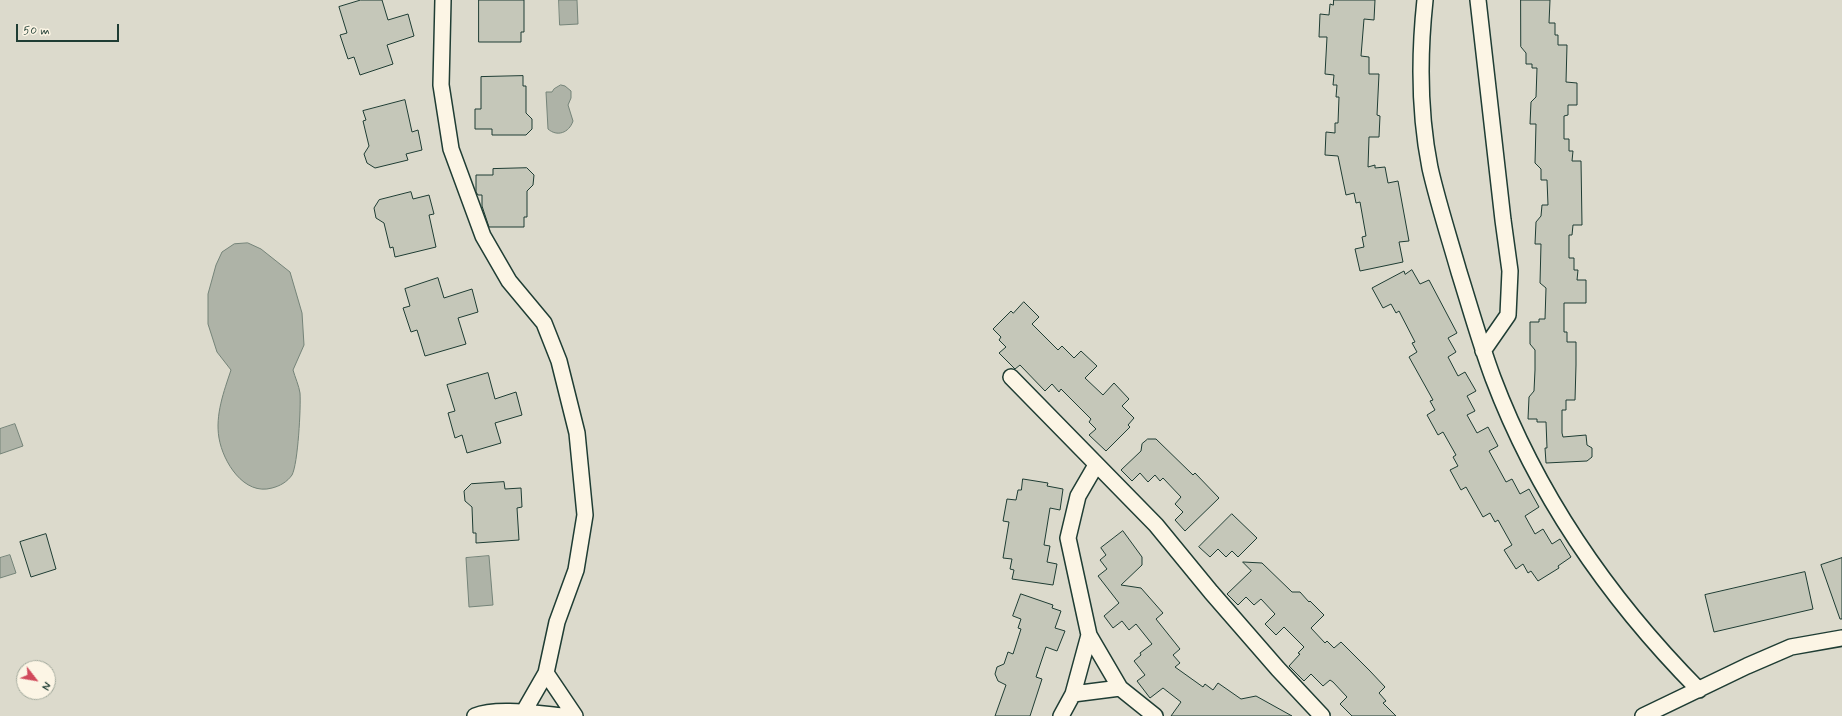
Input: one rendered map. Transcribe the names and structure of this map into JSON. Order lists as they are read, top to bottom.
{
  "scale_bar": "50 m",
  "north": "bottom right"
}
